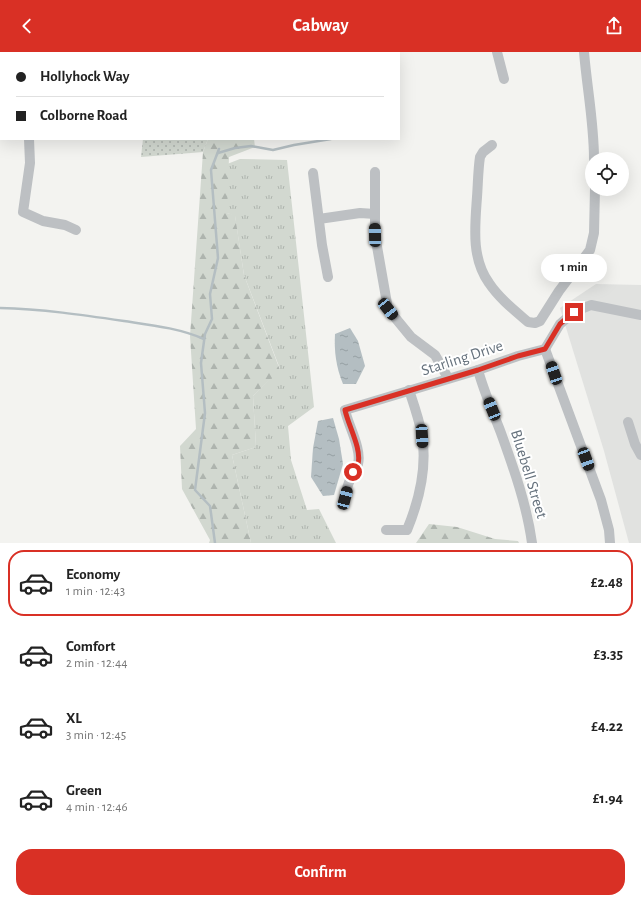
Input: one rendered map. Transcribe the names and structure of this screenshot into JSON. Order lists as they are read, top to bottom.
{
  "streets": {
    "street": ["Starling Drive", "Bluebell Street"]
  },
  "crossings": [
    ["Starling Drive", "Bluebell Street"]
  ],
  "page": {
    "header": "Cabway",
    "banner": ["Hollyhock Way", "Colborne Road"],
    "bubble": "1 min",
    "list": [
      {
        "name": "Economy",
        "note": "1 min · 12:43",
        "value": "£2.48"
      },
      {
        "name": "Comfort",
        "note": "2 min · 12:44",
        "value": "£3.35"
      },
      {
        "name": "XL",
        "note": "3 min · 12:45",
        "value": "£4.22"
      },
      {
        "name": "Green",
        "note": "4 min · 12:46",
        "value": "£1.94"
      }
    ],
    "buttons": "Confirm"
  }
}
